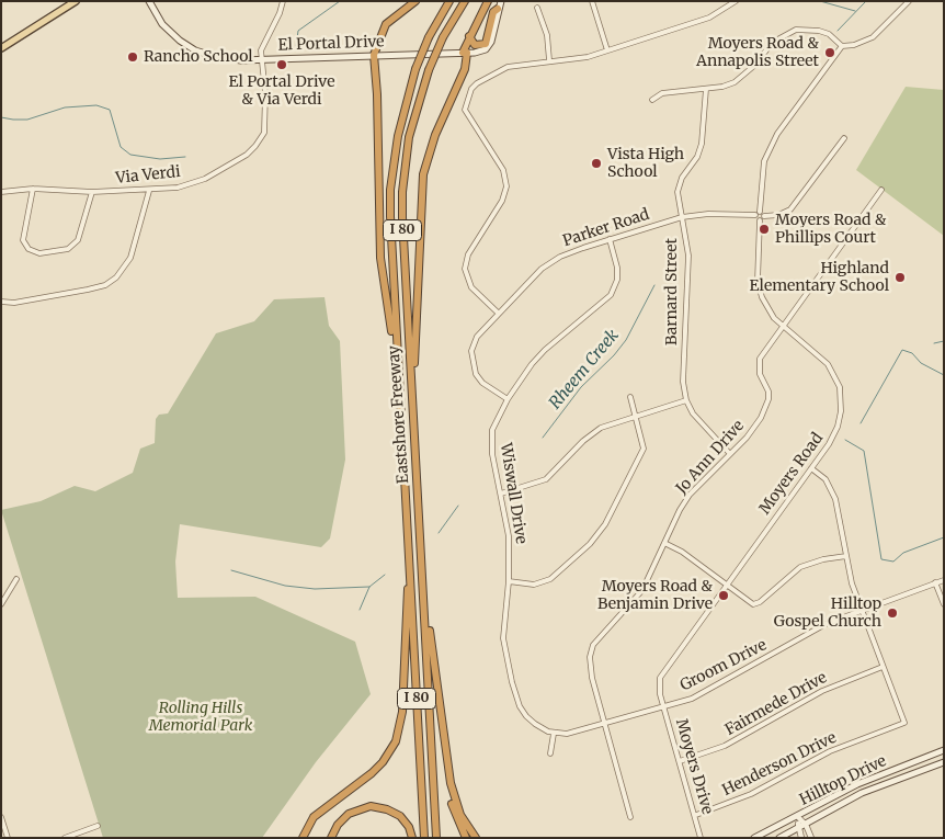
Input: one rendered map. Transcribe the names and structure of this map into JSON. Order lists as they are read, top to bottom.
{
  "streets": {
    "highway": ["I 80", "Eastshore Freeway"],
    "main road": ["El Portal Drive", "Hilltop Drive"],
    "street": [
      "Via Verdi",
      "Parker Road",
      "Barnard Street",
      "Jo Ann Drive",
      "Moyers Road",
      "Wiswall Drive",
      "Groom Drive",
      "Fairmede Drive",
      "Henderson Drive",
      "Moyers Drive"
    ]
  },
  "crossings": [
    ["El Portal Drive", "Via Verdi"],
    ["Parker Road", "Barnard Street"],
    ["Parker Road", "Wiswall Drive"],
    ["Barnard Street", "Jo Ann Drive"],
    ["Jo Ann Drive", "Moyers Road"],
    ["Moyers Road", "Groom Drive"],
    ["Moyers Road", "Moyers Drive"],
    ["Groom Drive", "Moyers Drive"],
    ["Fairmede Drive", "Henderson Drive"],
    ["Fairmede Drive", "Moyers Drive"],
    ["Henderson Drive", "Moyers Drive"]
  ],
  "water": ["Rheem Creek"],
  "parks": ["Rolling Hills Memorial Park"],
  "places": [
    "Moyers Road & Annapolis Street",
    "Rancho School",
    "El Portal Drive & Via Verdi",
    "Vista High School",
    "Moyers Road & Phillips Court",
    "Highland Elementary School",
    "Moyers Road & Benjamin Drive",
    "Hilltop Gospel Church"
  ]
}
